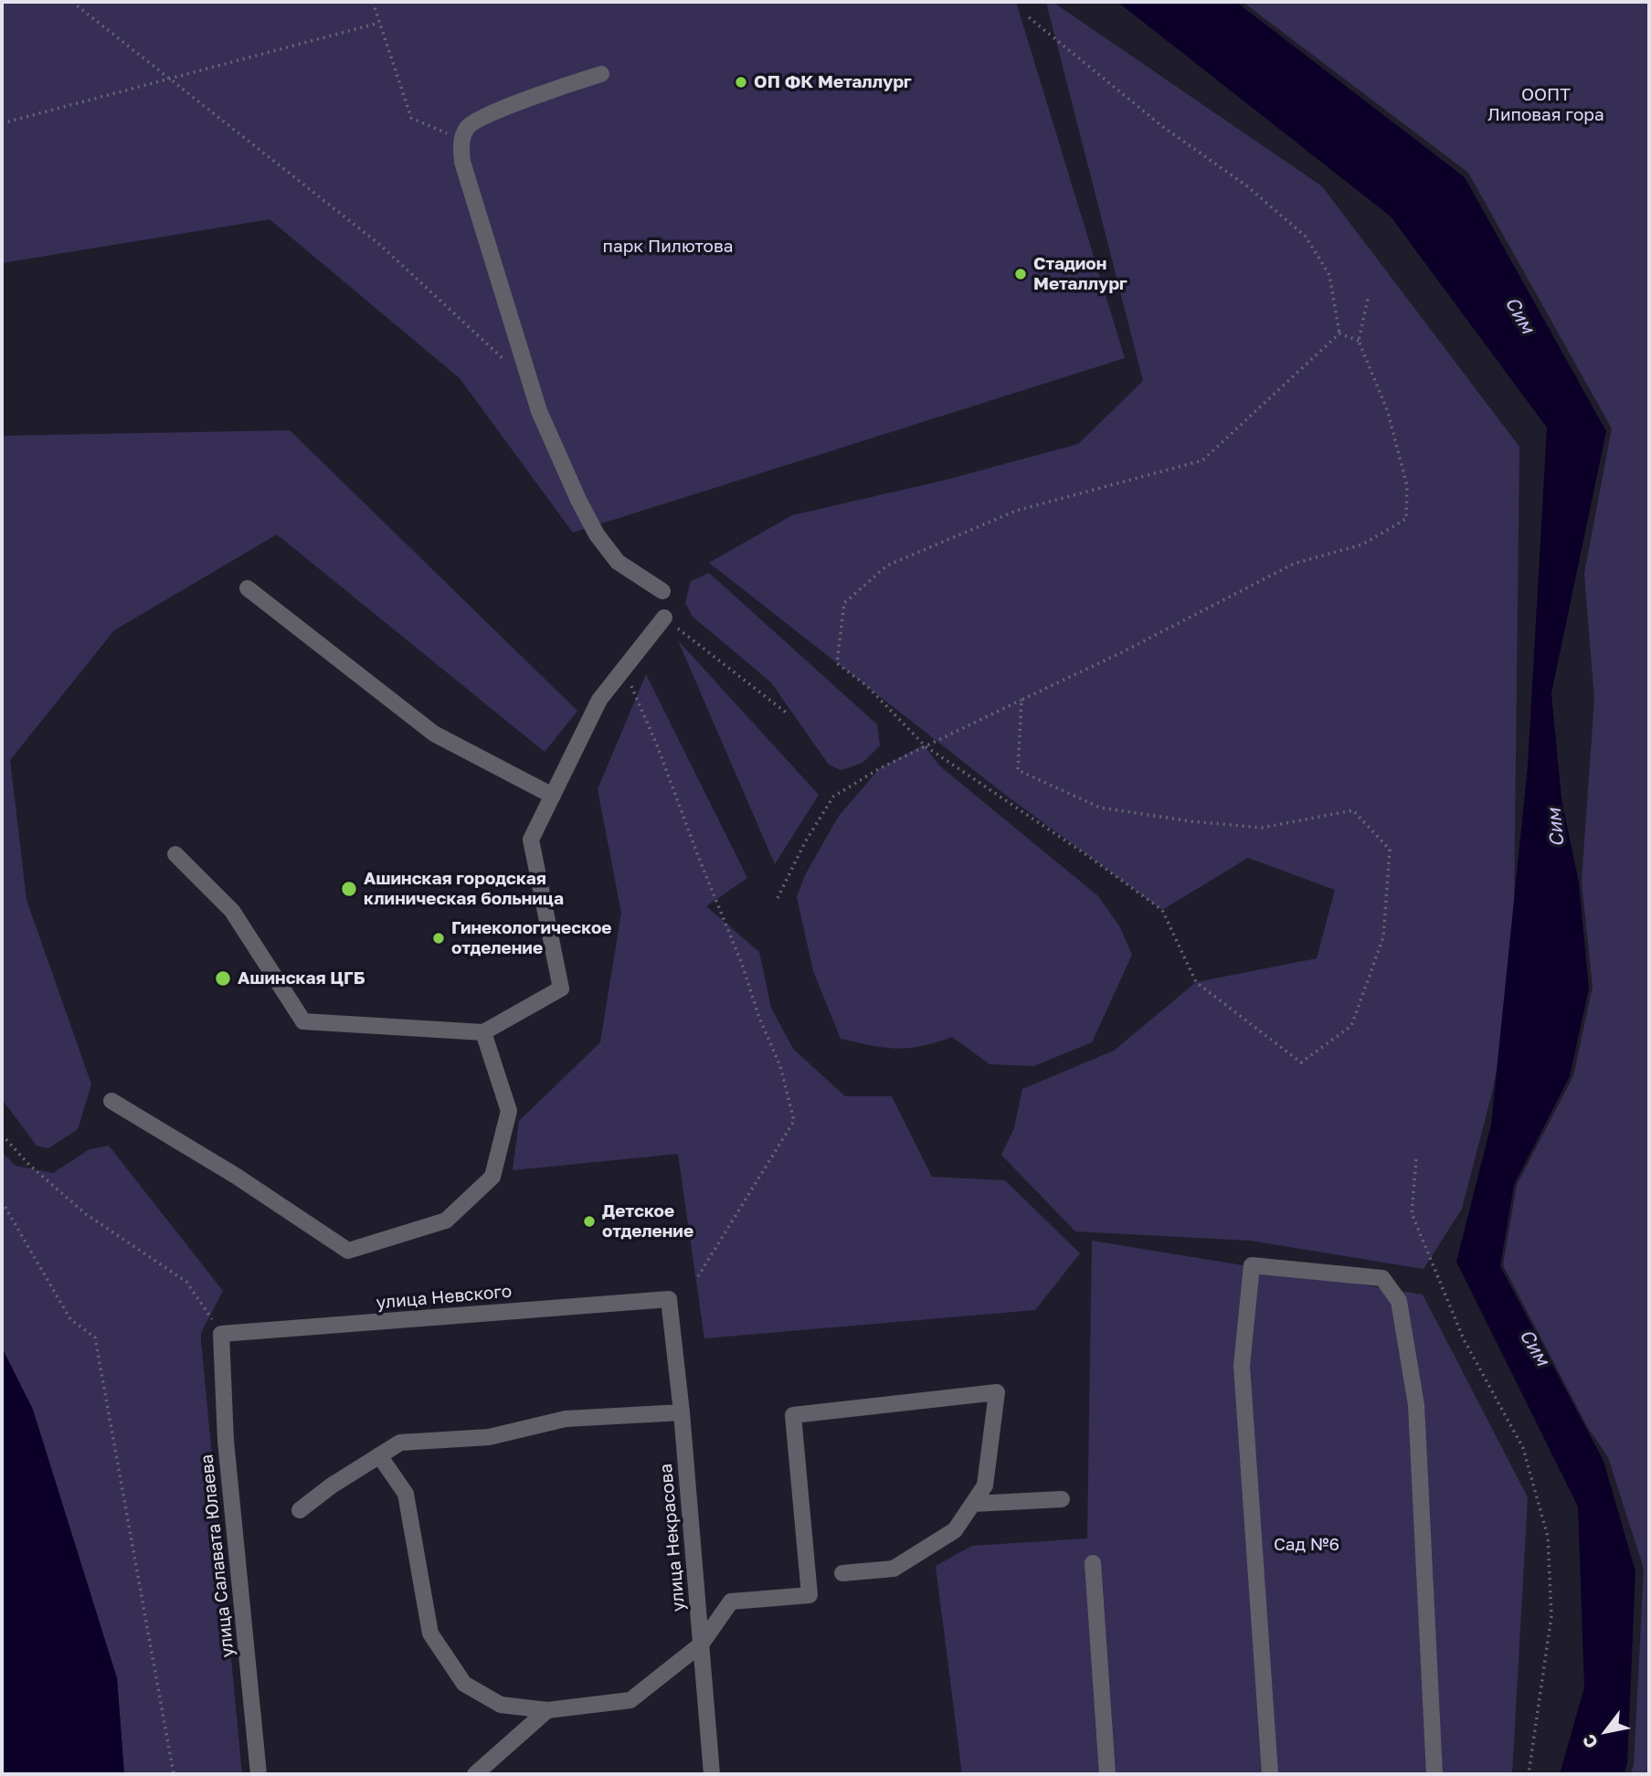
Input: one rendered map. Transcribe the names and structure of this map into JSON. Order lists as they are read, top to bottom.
{
  "streets": {
    "street": ["улица Невского", "улица Некрасова", "улица Салавата Юлаева"]
  },
  "crossings": [
    ["улица Невского", "улица Некрасова"],
    ["улица Невского", "улица Салавата Юлаева"]
  ],
  "water": ["Сим"],
  "parks": ["ООПТ Липовая гора", "парк Пилютова", "Сад №6"],
  "places": [
    "ОП ФК Металлург",
    "Стадион Металлург",
    "Ашинская городская клиническая больница",
    "Гинекологическое отделение",
    "Ашинская ЦГБ",
    "Детское отделение"
  ],
  "north": "bottom left"
}
